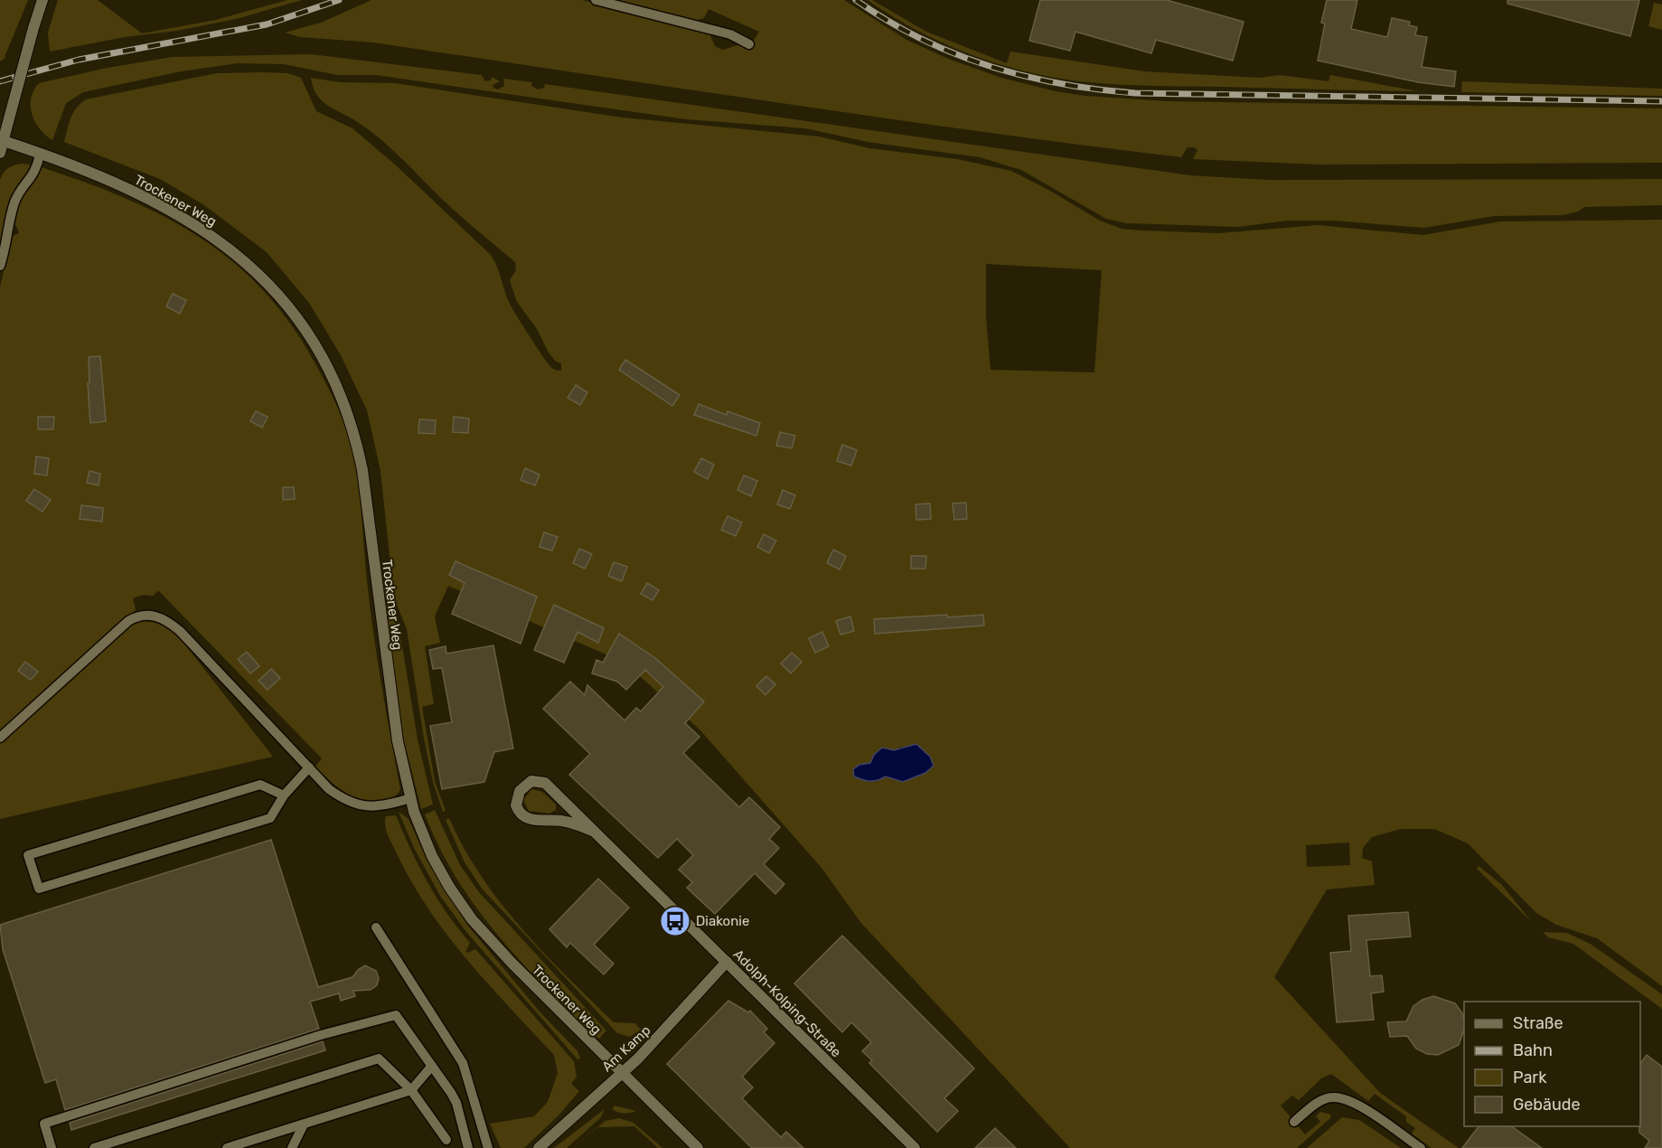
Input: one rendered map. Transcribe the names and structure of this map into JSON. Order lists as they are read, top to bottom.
{
  "streets": {
    "street": ["Trockener Weg", "Adolph-Kolping-Straße", "Am Kamp"]
  },
  "crossings": [
    ["Trockener Weg", "Am Kamp"],
    ["Adolph-Kolping-Straße", "Am Kamp"]
  ],
  "places": {
    "bus stop": ["Diakonie"]
  },
  "legend": [
    "Straße",
    "Bahn",
    "Park",
    "Gebäude"
  ]
}
